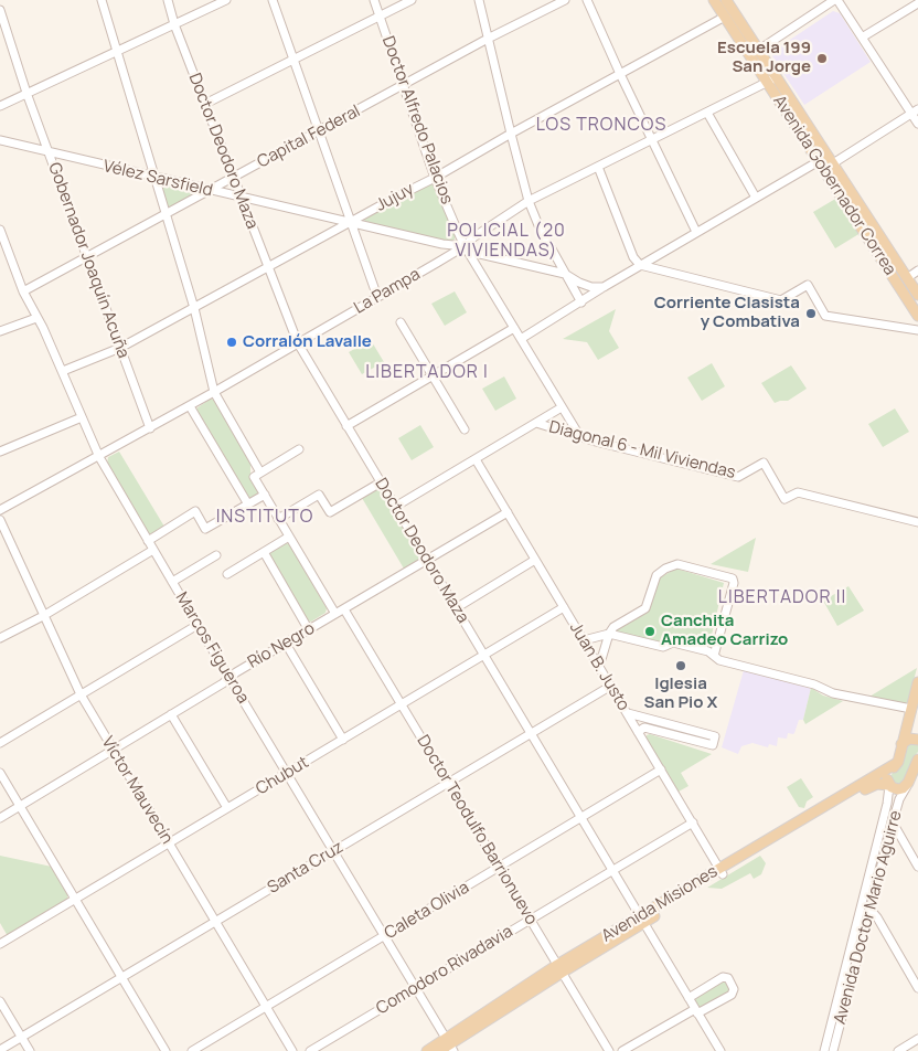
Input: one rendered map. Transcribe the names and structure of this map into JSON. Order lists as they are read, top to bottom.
{
  "streets": {
    "main road": ["Avenida Gobernador Correa", "Avenida Misiones"],
    "street": [
      "Doctor Alfredo Palacios",
      "Capital Federal",
      "Doctor Deodoro Maza",
      "Vélez Sarsfield",
      "Jujuy",
      "Gobernador Joaquín Acuña",
      "La Pampa",
      "Diagonal 6 - Mil Viviendas",
      "Río Negro",
      "Marcos Figueroa",
      "Juan B. Justo",
      "Chubut",
      "Víctor Mauvecín",
      "Doctor Teodulfo Barrionuevo",
      "Santa Cruz",
      "Caleta Olivia",
      "Avenida Doctor Mario Aguirre",
      "Comodoro Rivadavia"
    ]
  },
  "crossings": [
    ["Doctor Alfredo Palacios", "Capital Federal"],
    ["Doctor Alfredo Palacios", "Vélez Sarsfield"],
    ["Doctor Alfredo Palacios", "Jujuy"],
    ["Doctor Alfredo Palacios", "La Pampa"],
    ["Doctor Alfredo Palacios", "Diagonal 6 - Mil Viviendas"],
    ["Capital Federal", "Doctor Deodoro Maza"],
    ["Capital Federal", "Vélez Sarsfield"],
    ["Capital Federal", "Gobernador Joaquín Acuña"],
    ["Capital Federal", "Marcos Figueroa"],
    ["Doctor Deodoro Maza", "Vélez Sarsfield"],
    ["Doctor Deodoro Maza", "Jujuy"],
    ["Doctor Deodoro Maza", "La Pampa"],
    ["Doctor Deodoro Maza", "Río Negro"],
    ["Doctor Deodoro Maza", "Chubut"],
    ["Doctor Deodoro Maza", "Santa Cruz"],
    ["Doctor Deodoro Maza", "Avenida Misiones"],
    ["Doctor Deodoro Maza", "Caleta Olivia"],
    ["Doctor Deodoro Maza", "Comodoro Rivadavia"],
    ["Vélez Sarsfield", "Jujuy"],
    ["Vélez Sarsfield", "Gobernador Joaquín Acuña"],
    ["Vélez Sarsfield", "La Pampa"],
    ["Avenida Gobernador Correa", "Jujuy"],
    ["Avenida Gobernador Correa", "La Pampa"],
    ["Jujuy", "Gobernador Joaquín Acuña"],
    ["Jujuy", "Marcos Figueroa"],
    ["Gobernador Joaquín Acuña", "La Pampa"],
    ["La Pampa", "Marcos Figueroa"],
    ["Río Negro", "Marcos Figueroa"],
    ["Río Negro", "Juan B. Justo"],
    ["Río Negro", "Víctor Mauvecín"],
    ["Río Negro", "Doctor Teodulfo Barrionuevo"],
    ["Marcos Figueroa", "Chubut"],
    ["Marcos Figueroa", "Santa Cruz"],
    ["Marcos Figueroa", "Avenida Misiones"],
    ["Marcos Figueroa", "Caleta Olivia"],
    ["Marcos Figueroa", "Comodoro Rivadavia"],
    ["Juan B. Justo", "Chubut"],
    ["Juan B. Justo", "Santa Cruz"],
    ["Juan B. Justo", "Avenida Misiones"],
    ["Juan B. Justo", "Caleta Olivia"],
    ["Juan B. Justo", "Comodoro Rivadavia"],
    ["Chubut", "Víctor Mauvecín"],
    ["Chubut", "Doctor Teodulfo Barrionuevo"],
    ["Víctor Mauvecín", "Santa Cruz"],
    ["Víctor Mauvecín", "Caleta Olivia"],
    ["Doctor Teodulfo Barrionuevo", "Santa Cruz"],
    ["Doctor Teodulfo Barrionuevo", "Avenida Misiones"],
    ["Doctor Teodulfo Barrionuevo", "Caleta Olivia"],
    ["Doctor Teodulfo Barrionuevo", "Comodoro Rivadavia"],
    ["Avenida Misiones", "Avenida Doctor Mario Aguirre"]
  ],
  "districts": [
    "LOS TRONCOS",
    "POLICIAL (20 VIVIENDAS)",
    "LIBERTADOR I",
    "INSTITUTO",
    "LIBERTADOR II"
  ],
  "places": [
    "Escuela 199 San Jorge",
    "Corriente Clasista y Combativa",
    "Corralón Lavalle",
    "Canchita Amadeo Carrizo",
    "Iglesia San Pio X"
  ]
}
